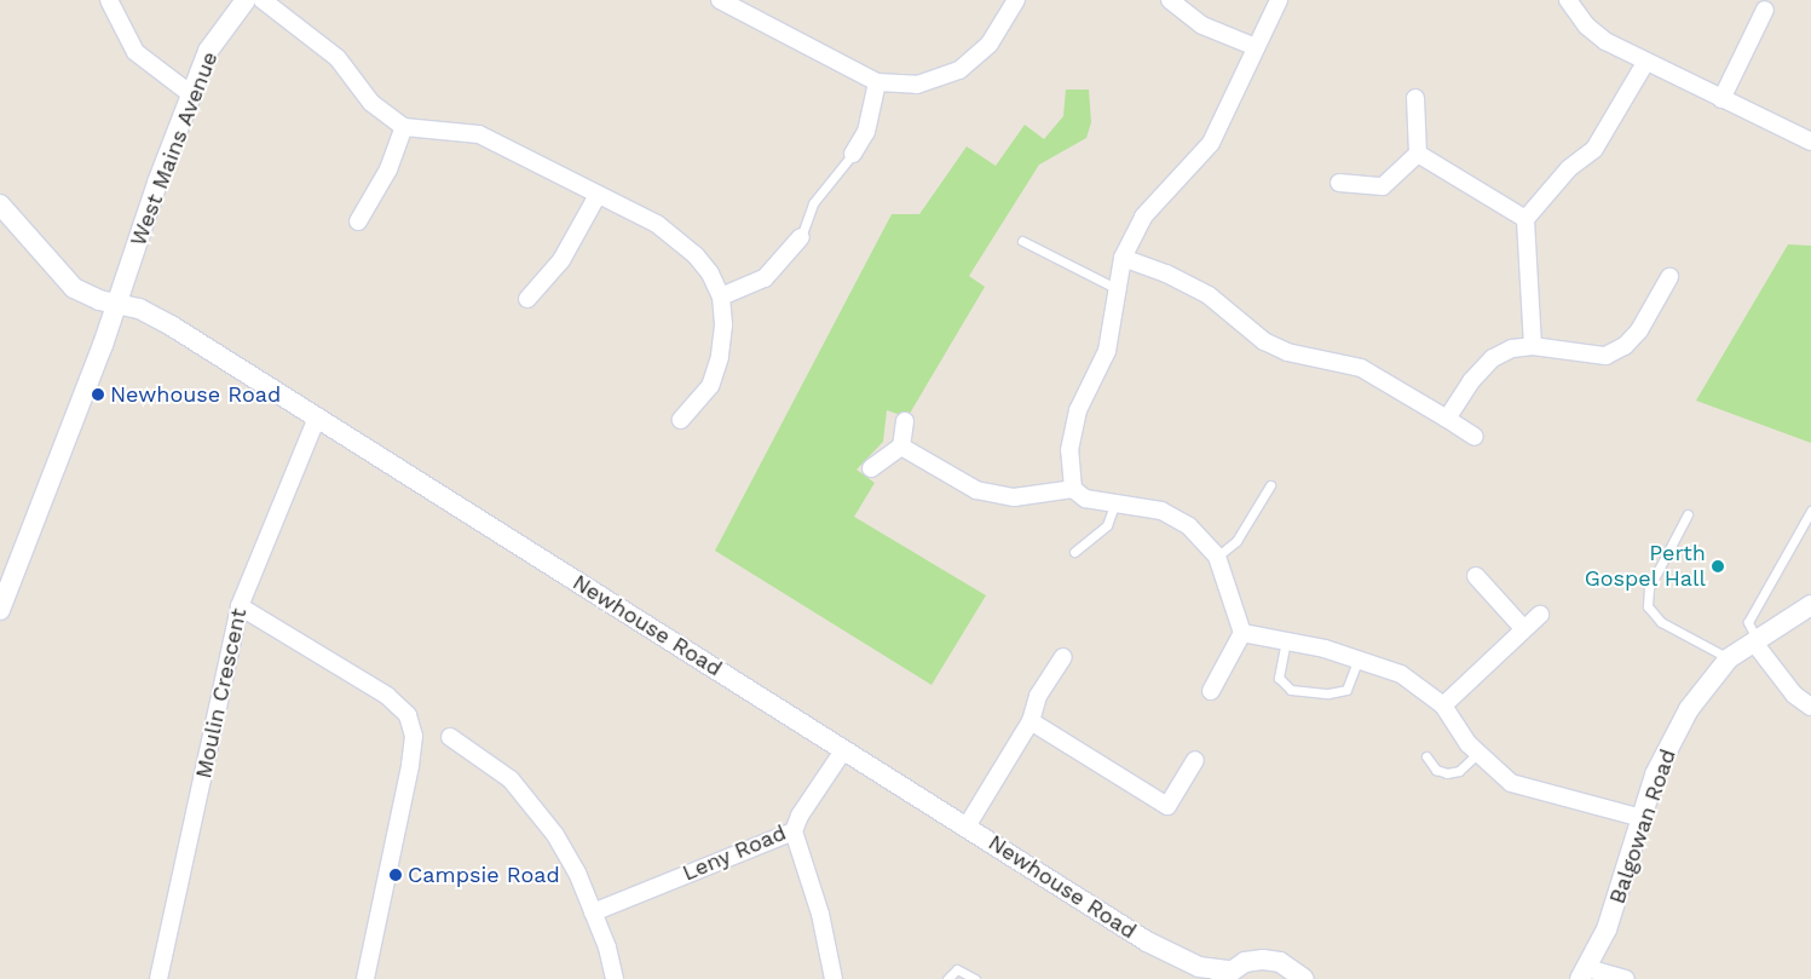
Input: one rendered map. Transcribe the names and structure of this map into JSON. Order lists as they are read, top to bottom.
{
  "streets": {
    "street": [
      "West Mains Avenue",
      "Newhouse Road",
      "Moulin Crescent",
      "Balgowan Road",
      "Leny Road"
    ]
  },
  "crossings": [
    ["West Mains Avenue", "Newhouse Road"],
    ["Newhouse Road", "Moulin Crescent"],
    ["Newhouse Road", "Leny Road"]
  ],
  "places": ["Newhouse Road", "Perth Gospel Hall", "Campsie Road"]
}
